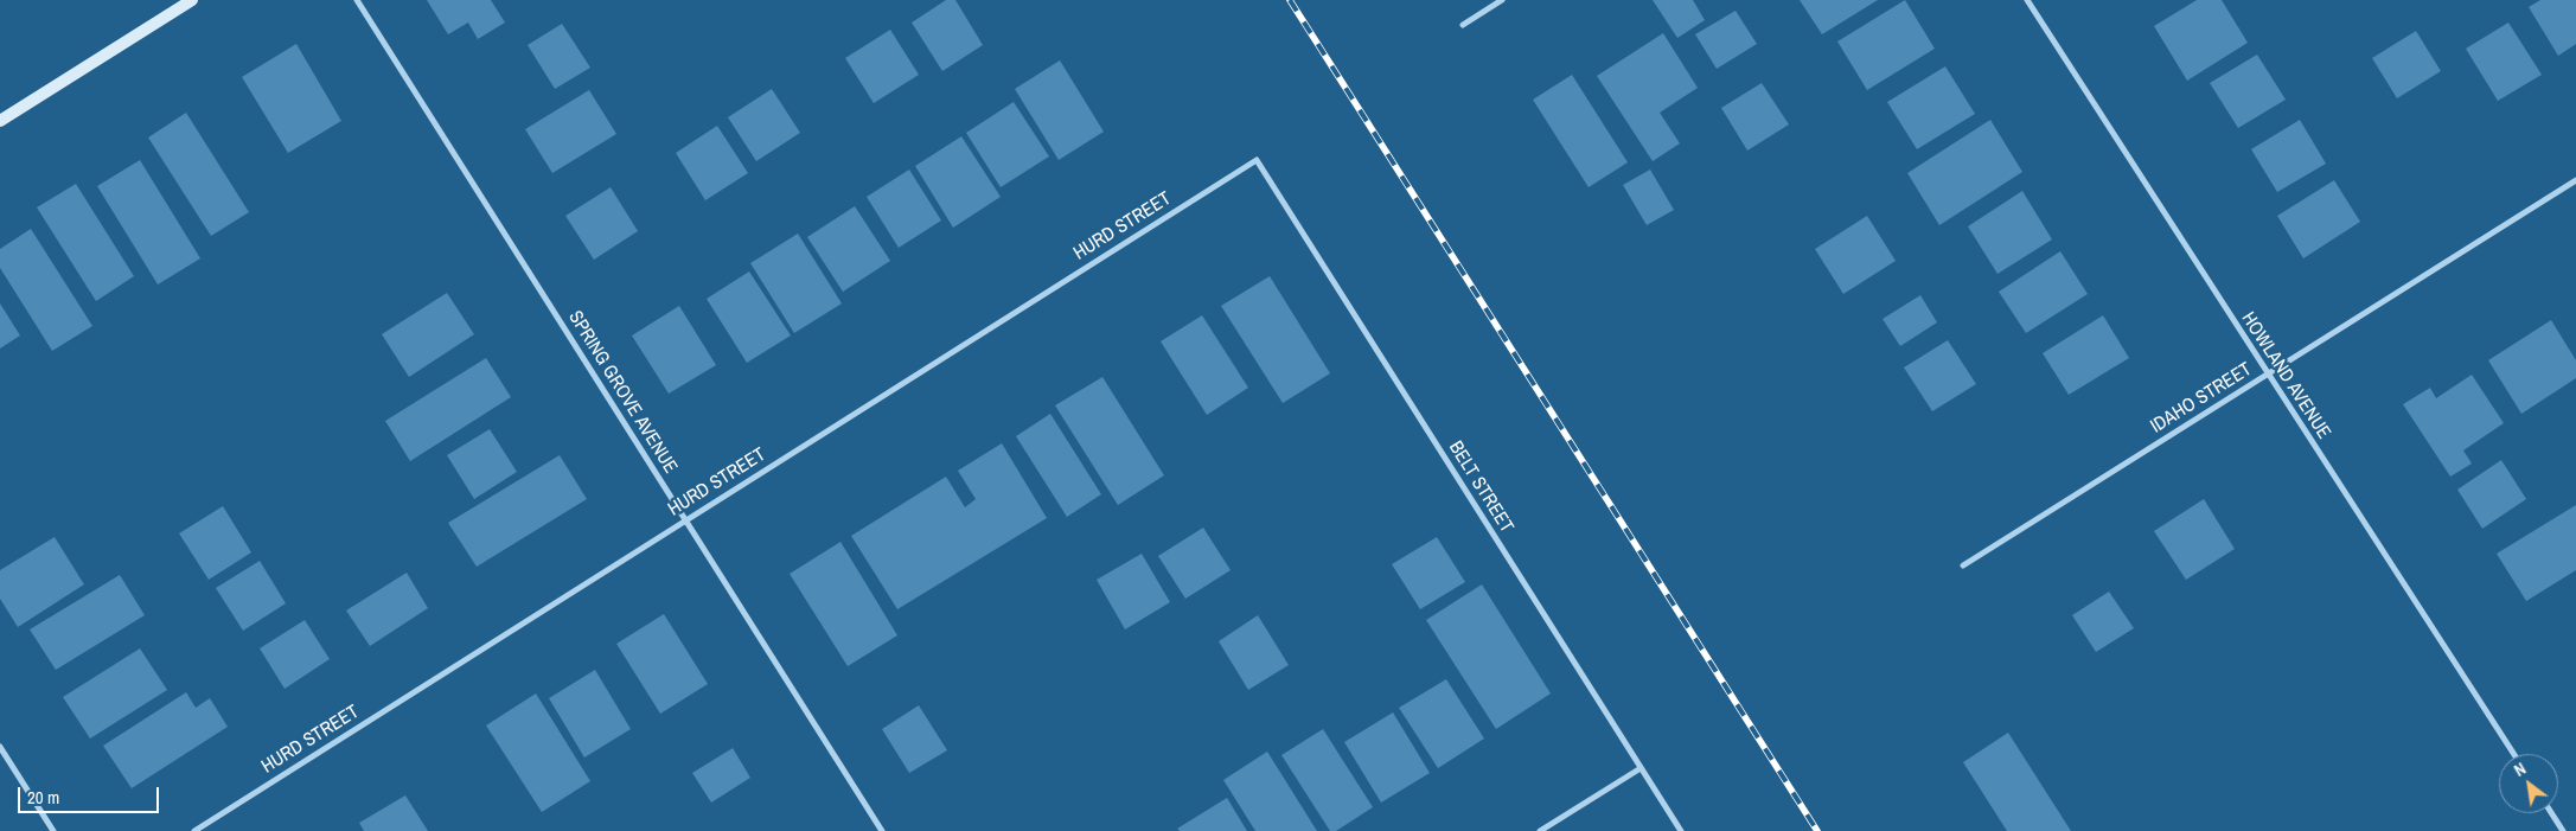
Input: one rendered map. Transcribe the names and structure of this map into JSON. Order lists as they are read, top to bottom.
{
  "streets": {
    "street": [
      "HURD STREET",
      "HOWLAND AVENUE",
      "SPRING GROVE AVENUE",
      "IDAHO STREET",
      "BELT STREET"
    ]
  },
  "crossings": [
    ["HURD STREET", "SPRING GROVE AVENUE"],
    ["HURD STREET", "BELT STREET"],
    ["HOWLAND AVENUE", "IDAHO STREET"]
  ],
  "scale_bar": "20 m",
  "north": "top left"
}
